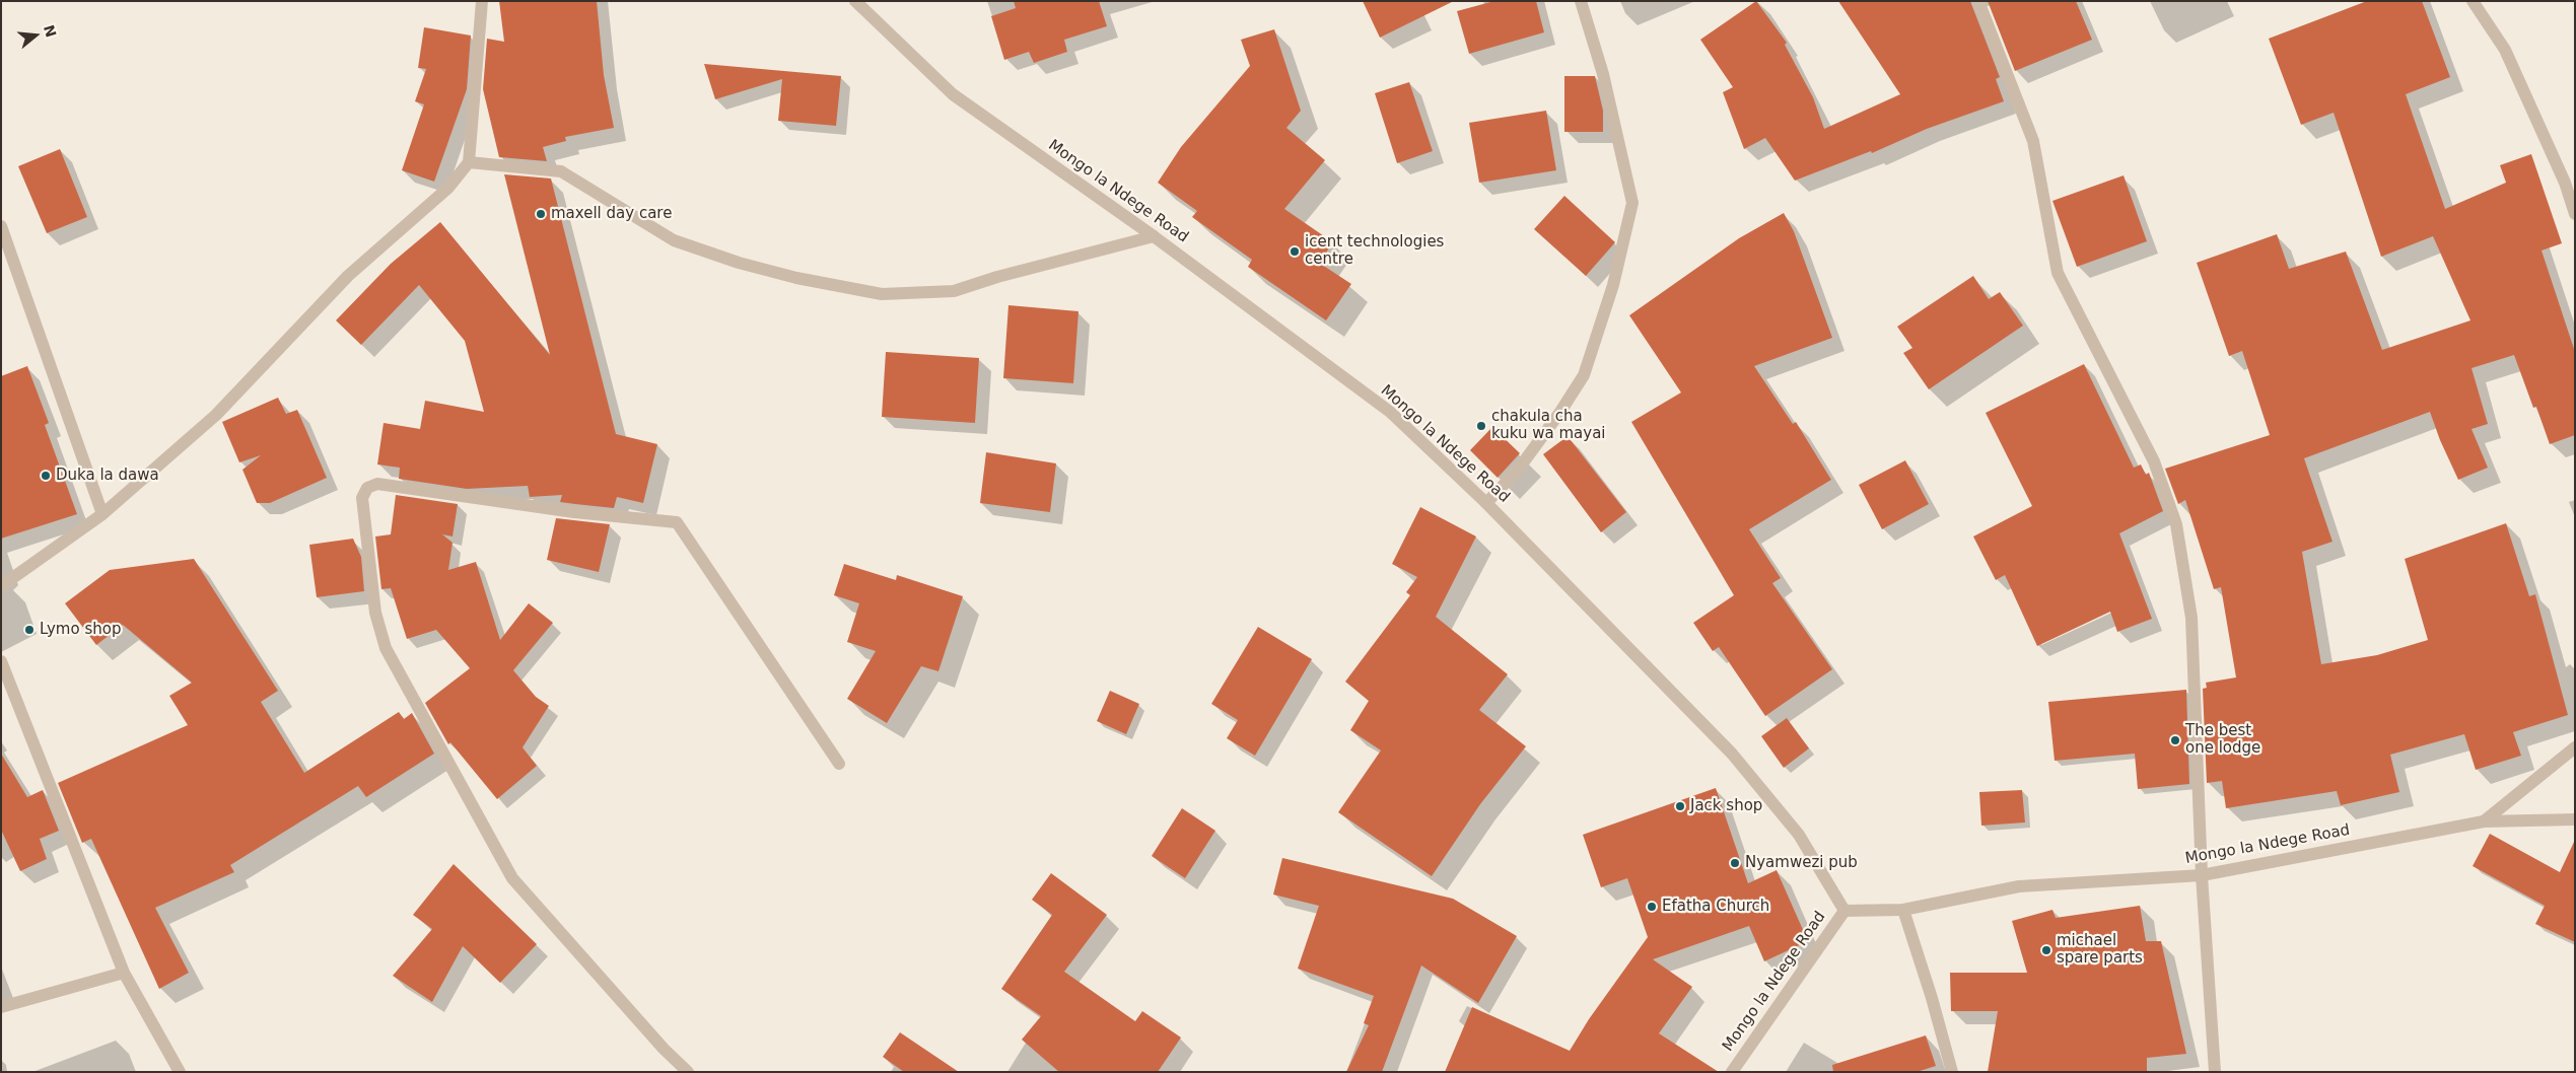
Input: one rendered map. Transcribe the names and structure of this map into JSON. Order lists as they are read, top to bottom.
{
  "streets": {
    "street": ["Mongo la Ndege Road"]
  },
  "places": [
    "maxell day care",
    "icent technologies centre",
    "chakula cha kuku wa mayai",
    "Duka la dawa",
    "Lymo shop",
    "The best one lodge",
    "Jack shop",
    "Nyamwezi pub",
    "Efatha Church",
    "michael spare parts"
  ],
  "north": "right"
}
